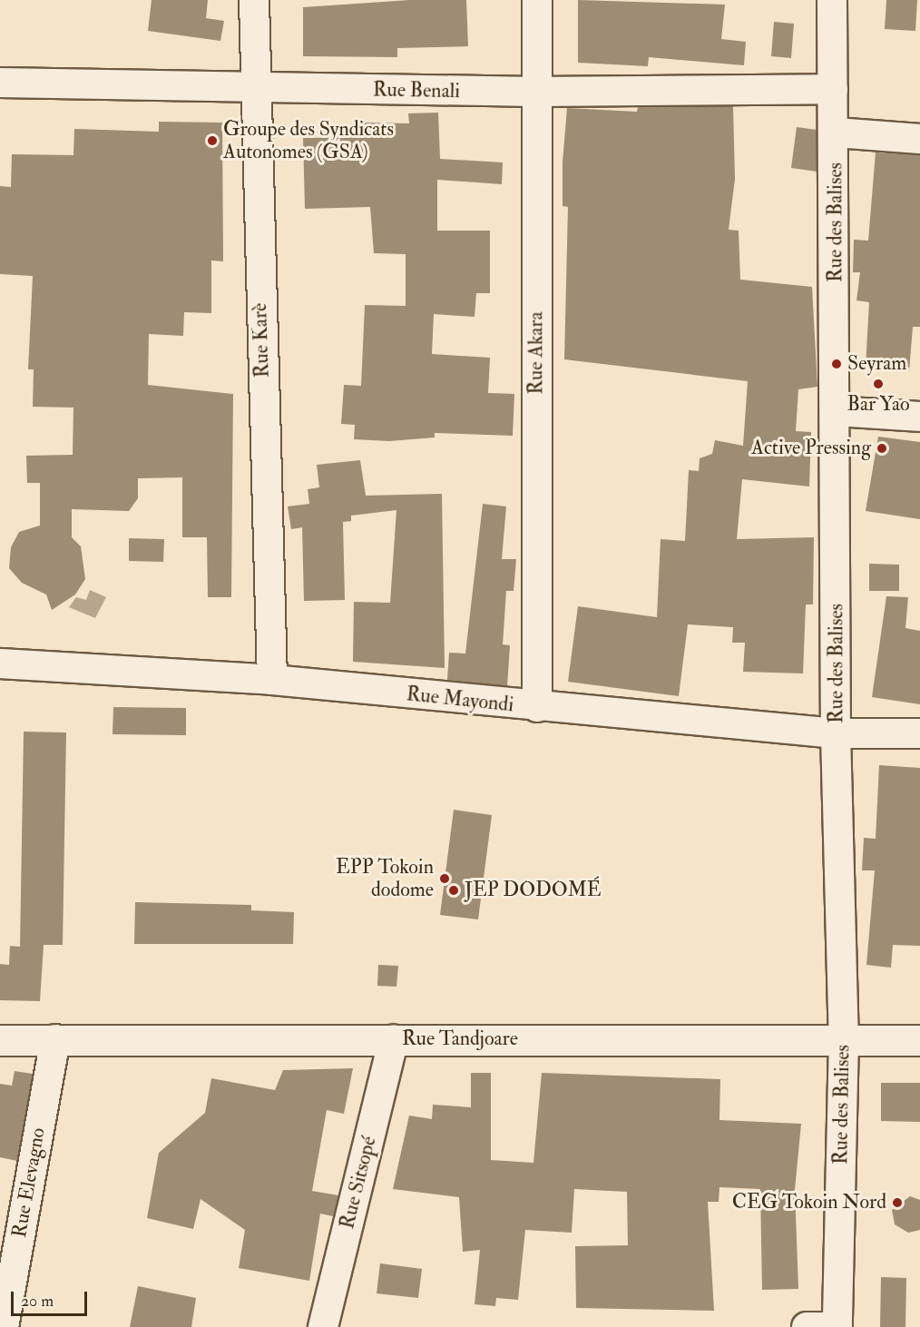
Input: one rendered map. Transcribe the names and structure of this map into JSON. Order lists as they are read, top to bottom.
{
  "streets": {
    "street": [
      "Rue Benali",
      "Rue des Balises",
      "Rue Karè",
      "Rue Akara",
      "Rue Mayondi",
      "Rue Tandjoare",
      "Rue Elevagno",
      "Rue Sitsopé"
    ]
  },
  "crossings": [
    ["Rue Benali", "Rue des Balises"],
    ["Rue Benali", "Rue Karè"],
    ["Rue Benali", "Rue Akara"],
    ["Rue des Balises", "Rue Mayondi"],
    ["Rue des Balises", "Rue Tandjoare"],
    ["Rue Karè", "Rue Mayondi"],
    ["Rue Akara", "Rue Mayondi"],
    ["Rue Tandjoare", "Rue Elevagno"],
    ["Rue Tandjoare", "Rue Sitsopé"]
  ],
  "places": [
    "Groupe des Syndicats Autonomes (GSA)",
    "Seyram",
    "Bar Yao",
    "Active Pressing",
    "EPP Tokoin dodome",
    "JEP DODOMÉ",
    "CEG Tokoin Nord"
  ],
  "scale_bar": "20 m"
}
